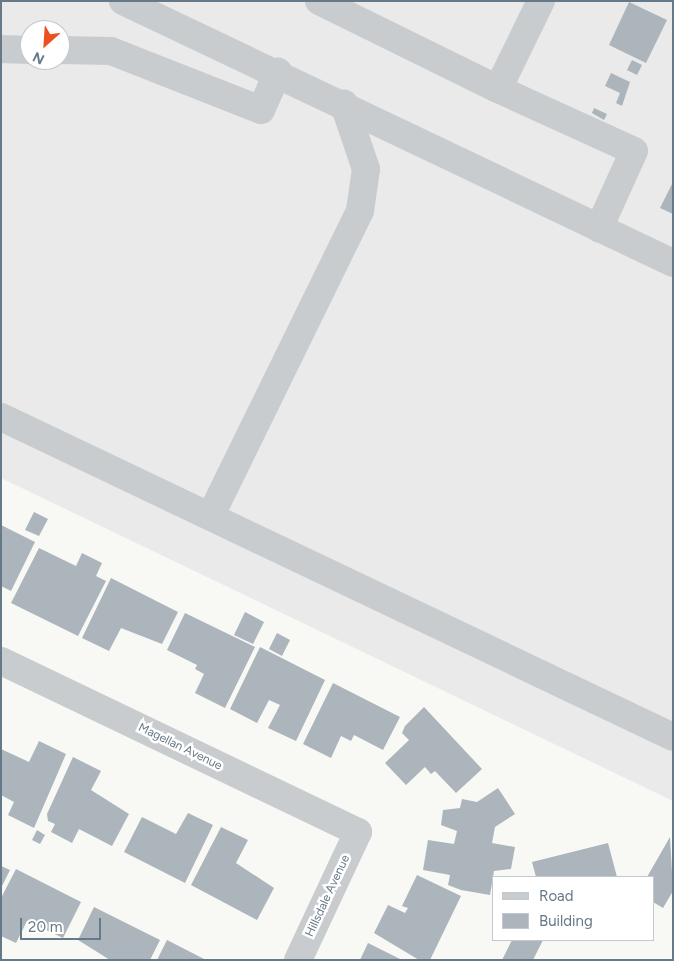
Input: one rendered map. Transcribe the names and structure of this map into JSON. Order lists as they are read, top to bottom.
{
  "streets": {
    "street": ["Magellan Avenue", "Hillsdale Avenue"]
  },
  "crossings": [
    ["Magellan Avenue", "Hillsdale Avenue"]
  ],
  "legend": ["Road", "Building"],
  "scale_bar": "20 m",
  "north": "bottom left"
}
